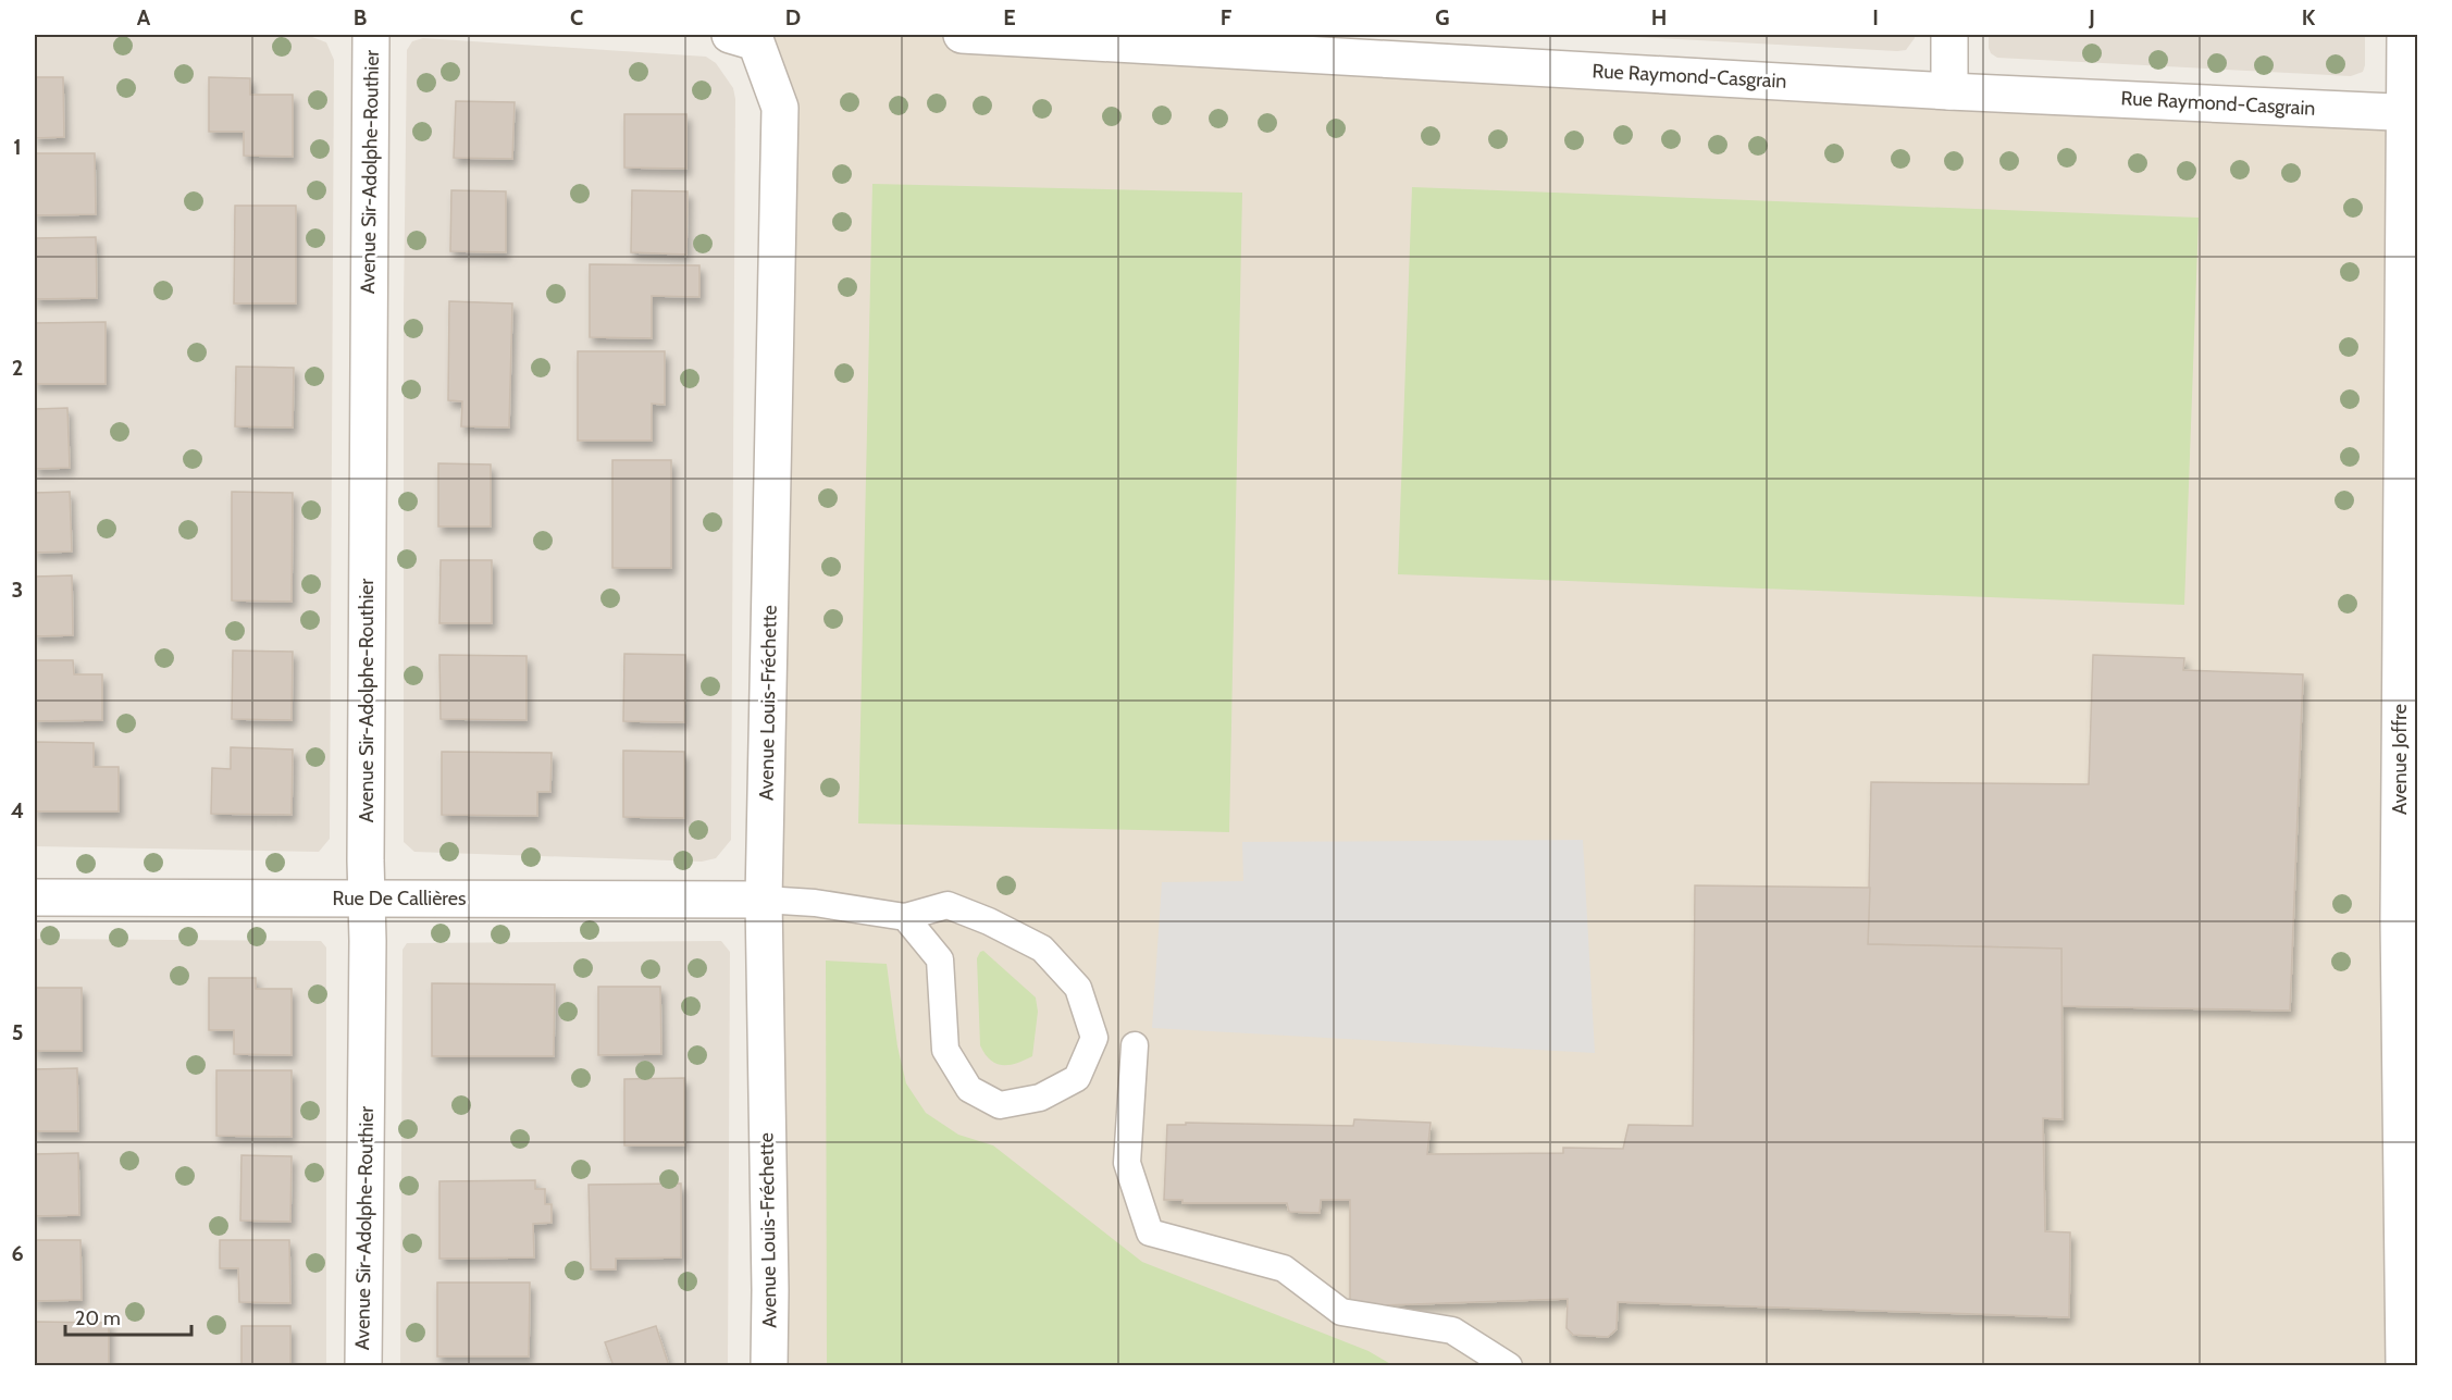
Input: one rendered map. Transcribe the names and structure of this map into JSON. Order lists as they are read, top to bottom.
{
  "streets": {
    "street": [
      "Rue Raymond-Casgrain",
      "Avenue Sir-Adolphe-Routhier",
      "Avenue Louis-Fréchette",
      "Avenue Joffre",
      "Rue De Callières"
    ]
  },
  "crossings": [
    ["Rue Raymond-Casgrain", "Avenue Joffre"],
    ["Avenue Sir-Adolphe-Routhier", "Rue De Callières"],
    ["Avenue Louis-Fréchette", "Rue De Callières"]
  ],
  "scale_bar": "20 m",
  "grid": {
    "columns": [
      "A",
      "B",
      "C",
      "D",
      "E",
      "F",
      "G",
      "H",
      "I",
      "J",
      "K"
    ],
    "rows": [
      "1",
      "2",
      "3",
      "4",
      "5",
      "6"
    ]
  }
}
